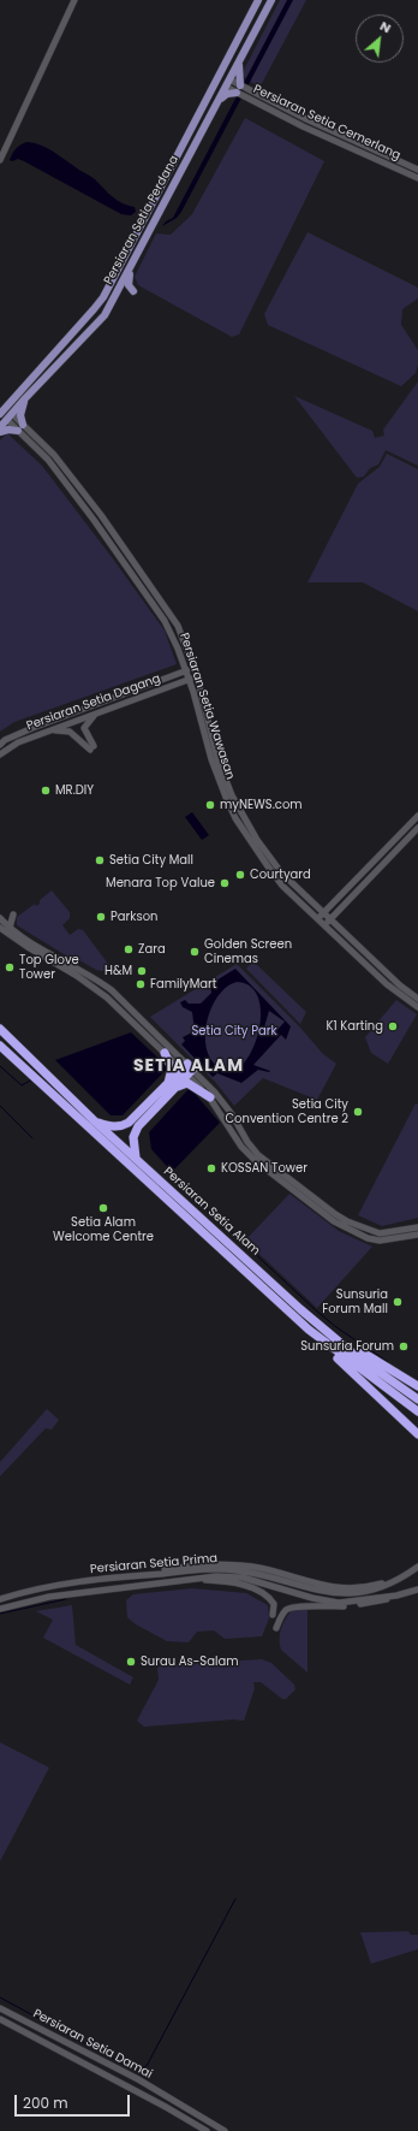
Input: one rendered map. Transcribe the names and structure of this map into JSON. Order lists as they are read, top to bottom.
{
  "streets": {
    "highway": ["Persiaran Setia Alam"],
    "main road": ["Persiaran Setia Perdana"],
    "street": [
      "Persiaran Setia Cemerlang",
      "Persiaran Setia Dagang",
      "Persiaran Setia Wawasan",
      "Persiaran Setia Prima",
      "Persiaran Setia Damai"
    ]
  },
  "crossings": [
    ["Persiaran Setia Cemerlang", "Persiaran Setia Perdana"],
    ["Persiaran Setia Perdana", "Persiaran Setia Wawasan"],
    ["Persiaran Setia Dagang", "Persiaran Setia Wawasan"]
  ],
  "districts": ["SETIA ALAM"],
  "parks": ["Setia City Park"],
  "places": [
    "MR.DIY",
    "myNEWS.com",
    "Setia City Mall",
    "Courtyard",
    "Menara Top Value",
    "Parkson",
    "Zara",
    "Golden Screen Cinemas",
    "Top Glove Tower",
    "H&M",
    "FamilyMart",
    "K1 Karting",
    "Setia City Convention Centre 2",
    "KOSSAN Tower",
    "Setia Alam Welcome Centre",
    "Sunsuria Forum Mall",
    "Sunsuria Forum",
    "Surau As-Salam"
  ],
  "scale_bar": "200 m",
  "north": "top right"
}
